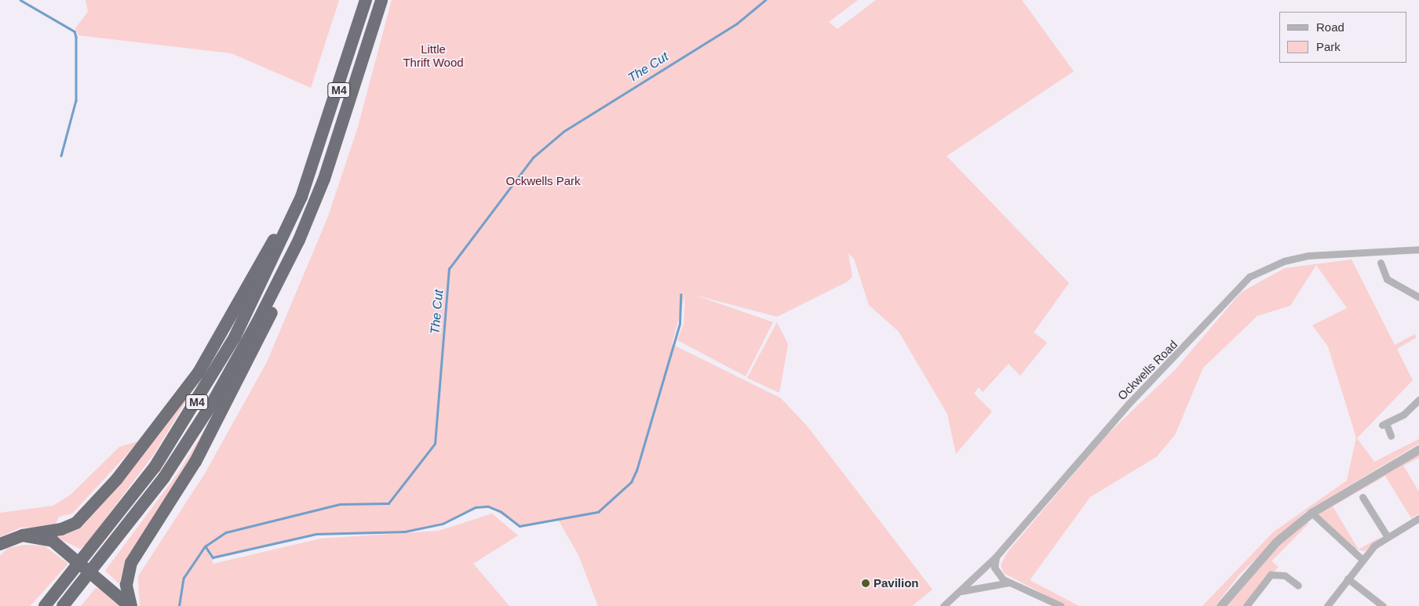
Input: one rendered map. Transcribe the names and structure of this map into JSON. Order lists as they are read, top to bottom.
{
  "streets": {
    "highway": ["M4"],
    "street": ["Ockwells Road"]
  },
  "water": ["The Cut"],
  "parks": ["Little Thrift Wood", "Ockwells Park"],
  "places": ["Pavilion"],
  "legend": ["Road", "Park"]
}
